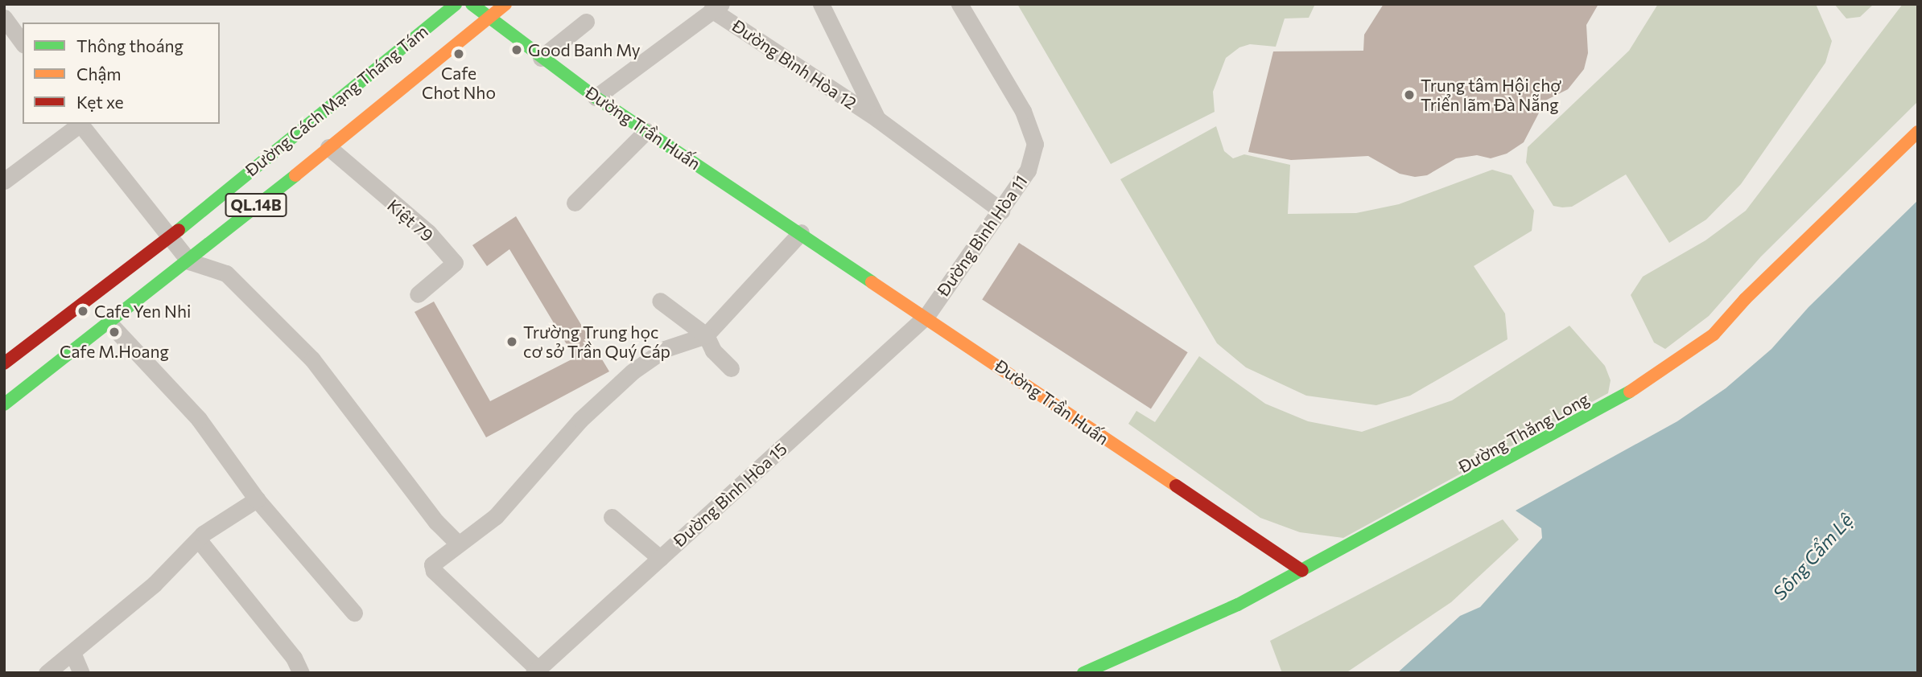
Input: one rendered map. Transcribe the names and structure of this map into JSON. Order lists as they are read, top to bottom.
{
  "streets": {
    "main road": [
      "Đường Cách Mạng Tháng Tám",
      "Đường Trần Huấn",
      "QL.14B",
      "Đường Thăng Long"
    ],
    "street": [
      "Đường Bình Hòa 12",
      "Kiệt 79",
      "Đường Bình Hòa 11",
      "Đường Bình Hòa 15"
    ]
  },
  "crossings": [
    ["Đường Bình Hòa 12", "Đường Bình Hòa 11"],
    ["Đường Cách Mạng Tháng Tám", "Đường Trần Huấn"],
    ["Đường Cách Mạng Tháng Tám", "Kiệt 79"],
    ["Đường Trần Huấn", "Đường Bình Hòa 11"],
    ["Đường Trần Huấn", "Đường Thăng Long"],
    ["Đường Trần Huấn", "Đường Bình Hòa 15"],
    ["Đường Bình Hòa 11", "Đường Bình Hòa 15"]
  ],
  "water": ["Sông Cẩm Lệ"],
  "places": [
    "Good Banh My",
    "Cafe Chot Nho",
    "Trung tâm Hội chợ Triển lãm Đà Nẵng",
    "Cafe Yen Nhi",
    "Cafe M.Hoang",
    "Trường Trung học cơ sở Trần Quý Cáp"
  ],
  "legend": ["Thông thoáng", "Chậm", "Kẹt xe"]
}
